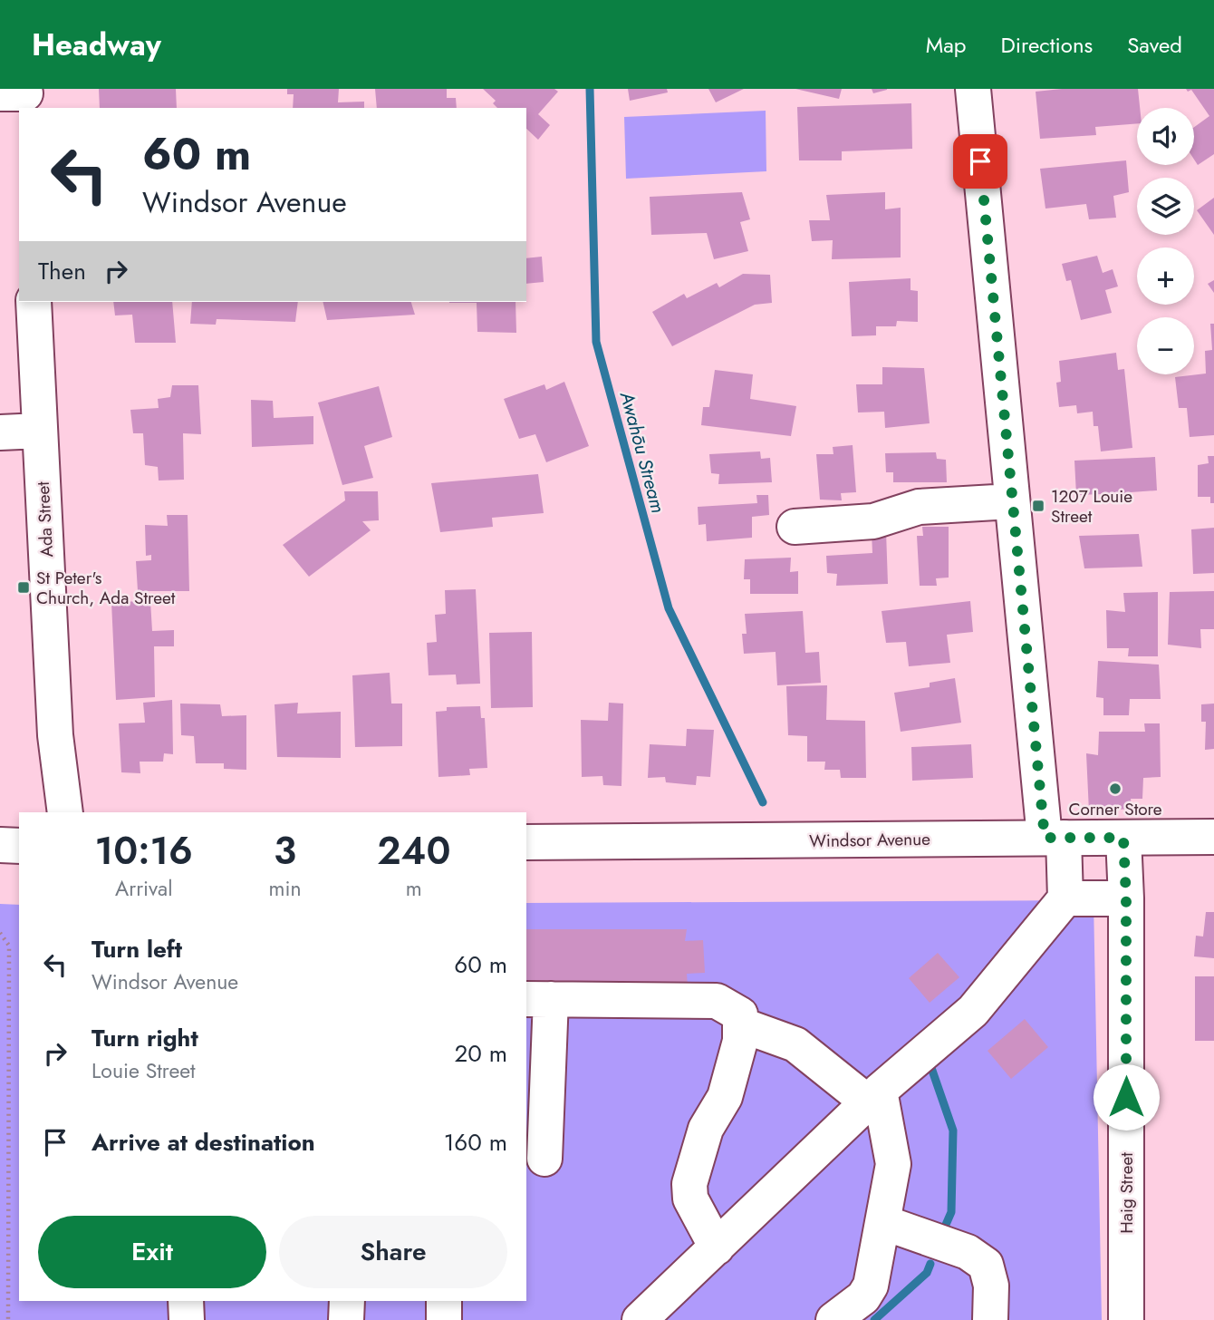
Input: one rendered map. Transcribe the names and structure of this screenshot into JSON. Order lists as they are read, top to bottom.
{
  "streets": {
    "street": ["Ada Street", "Windsor Avenue", "Haig Street"]
  },
  "crossings": [
    ["Windsor Avenue", "Haig Street"]
  ],
  "water": ["Awahōu Stream"],
  "places": {
    "transit": ["1207 Louie Street", "St Peter's Church, Ada Street"],
    "other": ["Corner Store"]
  },
  "page": {
    "header": "Headway",
    "nav": ["Map", "Directions", "Saved"],
    "map_buttons": ["+", "−"],
    "turn": ["60 m", "Windsor Avenue"],
    "then": "Then",
    "eta": [
      "10:16",
      "Arrival",
      "3",
      "min",
      "240",
      "m"
    ],
    "list": [
      {
        "name": "Turn left",
        "note": "Windsor Avenue",
        "value": "60 m"
      },
      {
        "name": "Turn right",
        "note": "Louie Street",
        "value": "20 m"
      },
      {
        "name": "Arrive at destination",
        "value": "160 m"
      }
    ],
    "buttons": ["Exit", "Share"]
  }
}
